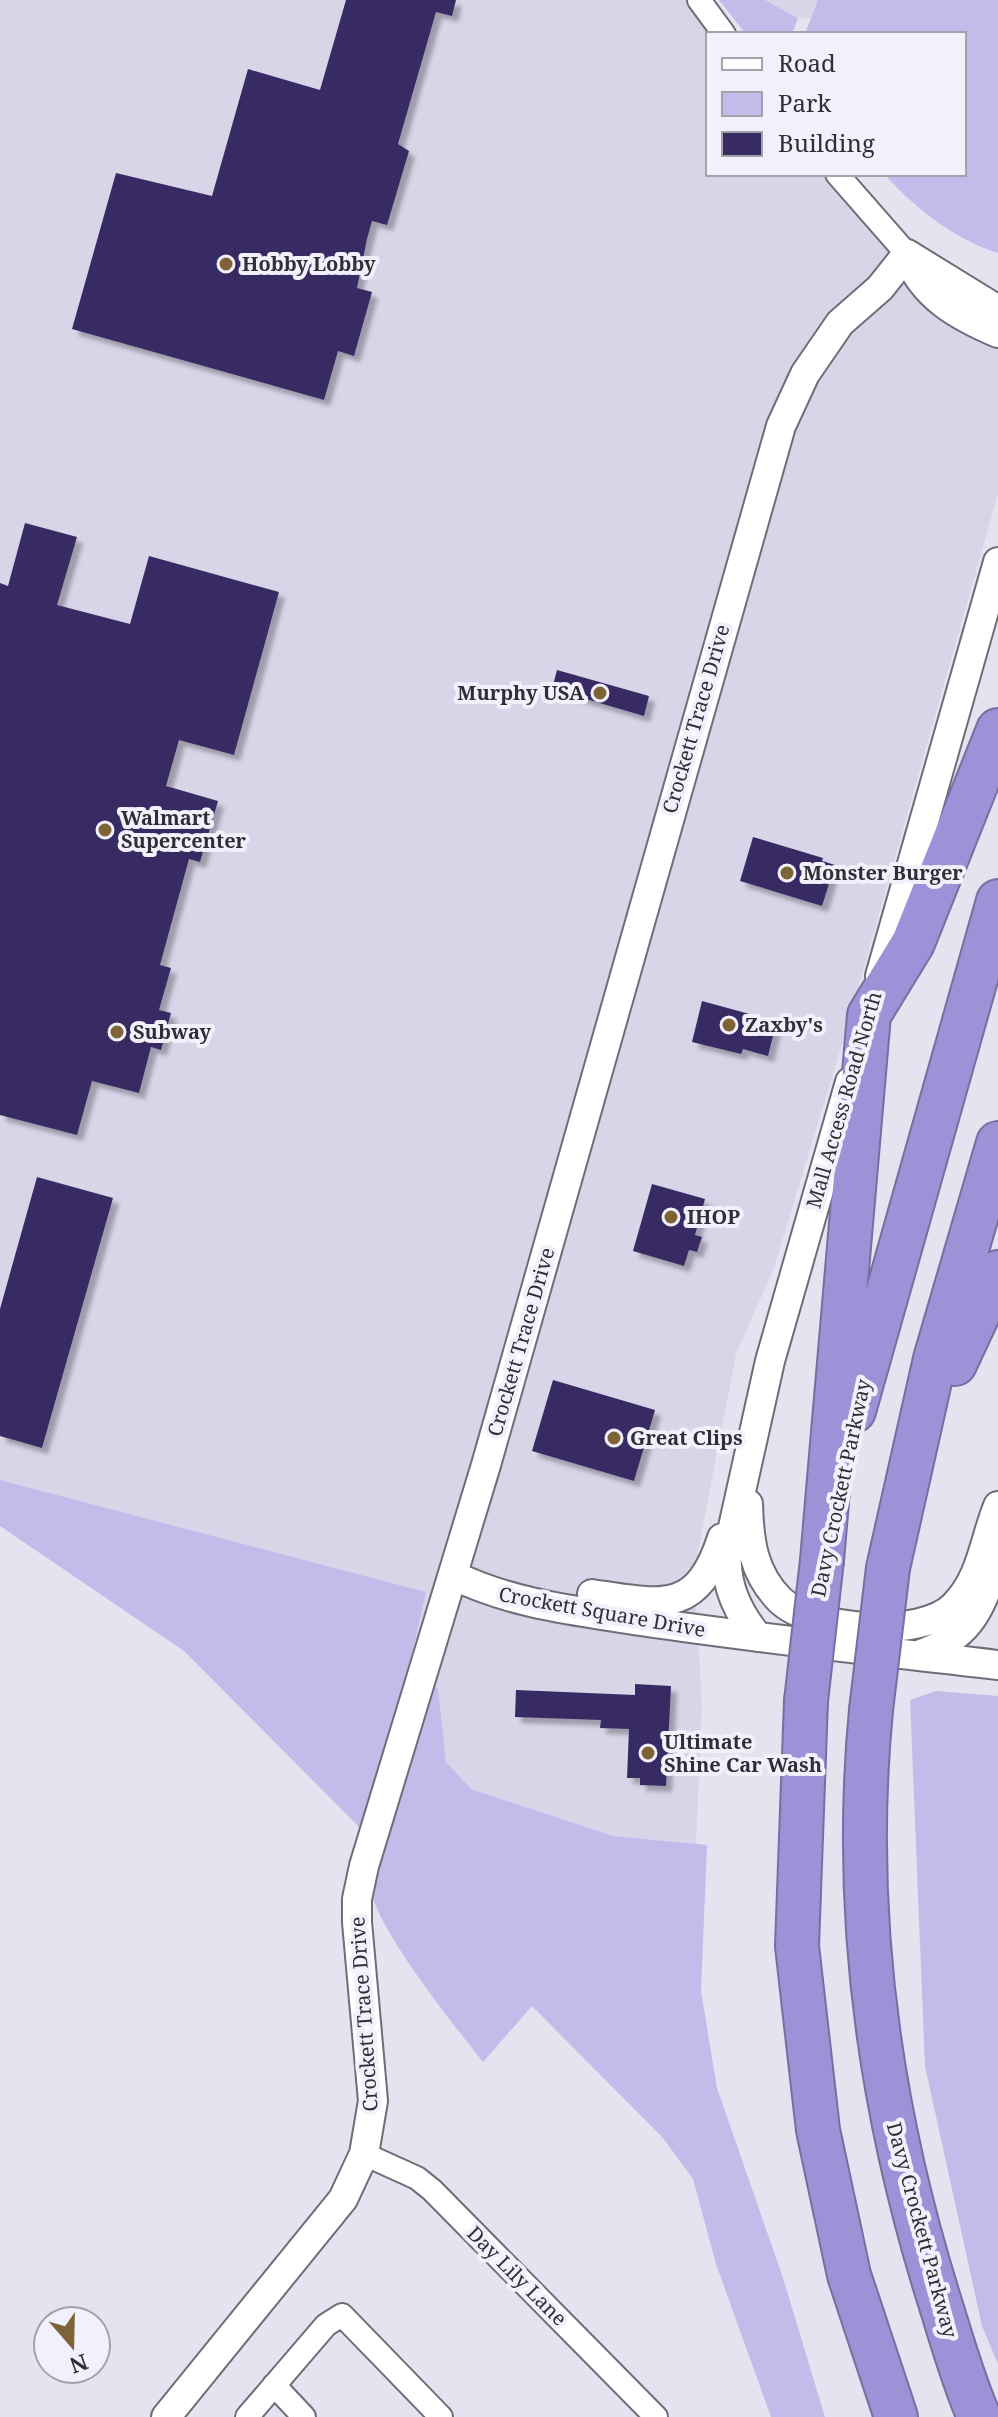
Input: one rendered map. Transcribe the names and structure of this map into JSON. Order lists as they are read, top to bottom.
{
  "streets": {
    "highway": ["Davy Crockett Parkway"],
    "street": [
      "Crockett Trace Drive",
      "Mall Access Road North",
      "Crockett Square Drive",
      "Day Lily Lane"
    ]
  },
  "crossings": [
    ["Crockett Trace Drive", "Crockett Square Drive"],
    ["Crockett Trace Drive", "Day Lily Lane"],
    ["Mall Access Road North", "Crockett Square Drive"]
  ],
  "places": [
    "Hobby Lobby",
    "Murphy USA",
    "Walmart Supercenter",
    "Monster Burger",
    "Zaxby's",
    "Subway",
    "IHOP",
    "Great Clips",
    "Ultimate Shine Car Wash"
  ],
  "legend": ["Road", "Park", "Building"],
  "north": "bottom"
}
